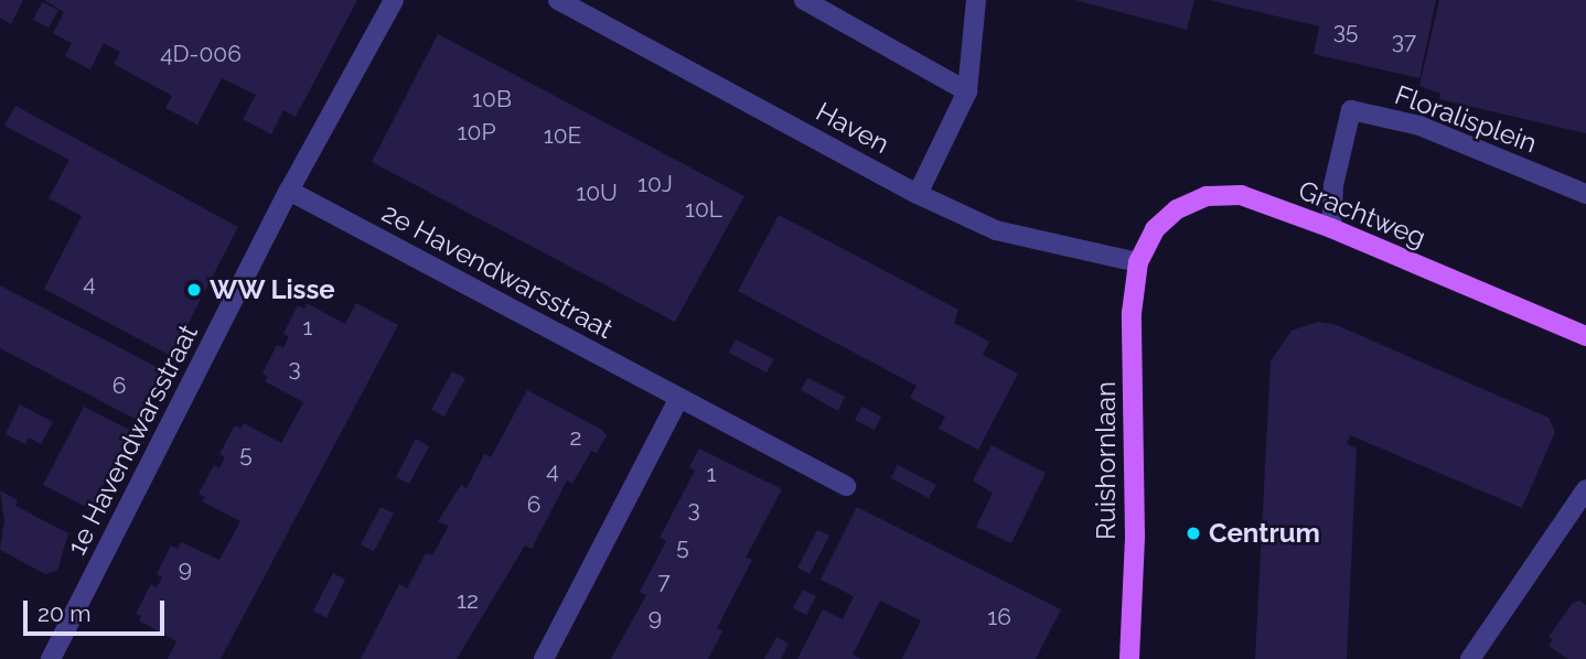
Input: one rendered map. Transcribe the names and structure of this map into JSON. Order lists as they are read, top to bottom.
{
  "streets": {
    "main road": ["Grachtweg", "Ruishornlaan"],
    "street": [
      "Floralisplein",
      "Haven",
      "2e Havendwarsstraat",
      "1e Havendwarsstraat"
    ]
  },
  "crossings": [
    ["Floralisplein", "Grachtweg"],
    ["Haven", "Grachtweg"],
    ["Haven", "Ruishornlaan"],
    ["Grachtweg", "Ruishornlaan"],
    ["2e Havendwarsstraat", "1e Havendwarsstraat"]
  ],
  "places": ["WW Lisse", "Centrum"],
  "house_numbers": [
    "35",
    "37",
    "4D-006",
    "10B",
    "10P",
    "10E",
    "10J",
    "10U",
    "10L",
    "4",
    "1",
    "3",
    "6",
    "2",
    "5",
    "4",
    "1",
    "6",
    "3",
    "5",
    "9",
    "7",
    "12",
    "9",
    "16"
  ],
  "scale_bar": "20 m"
}
